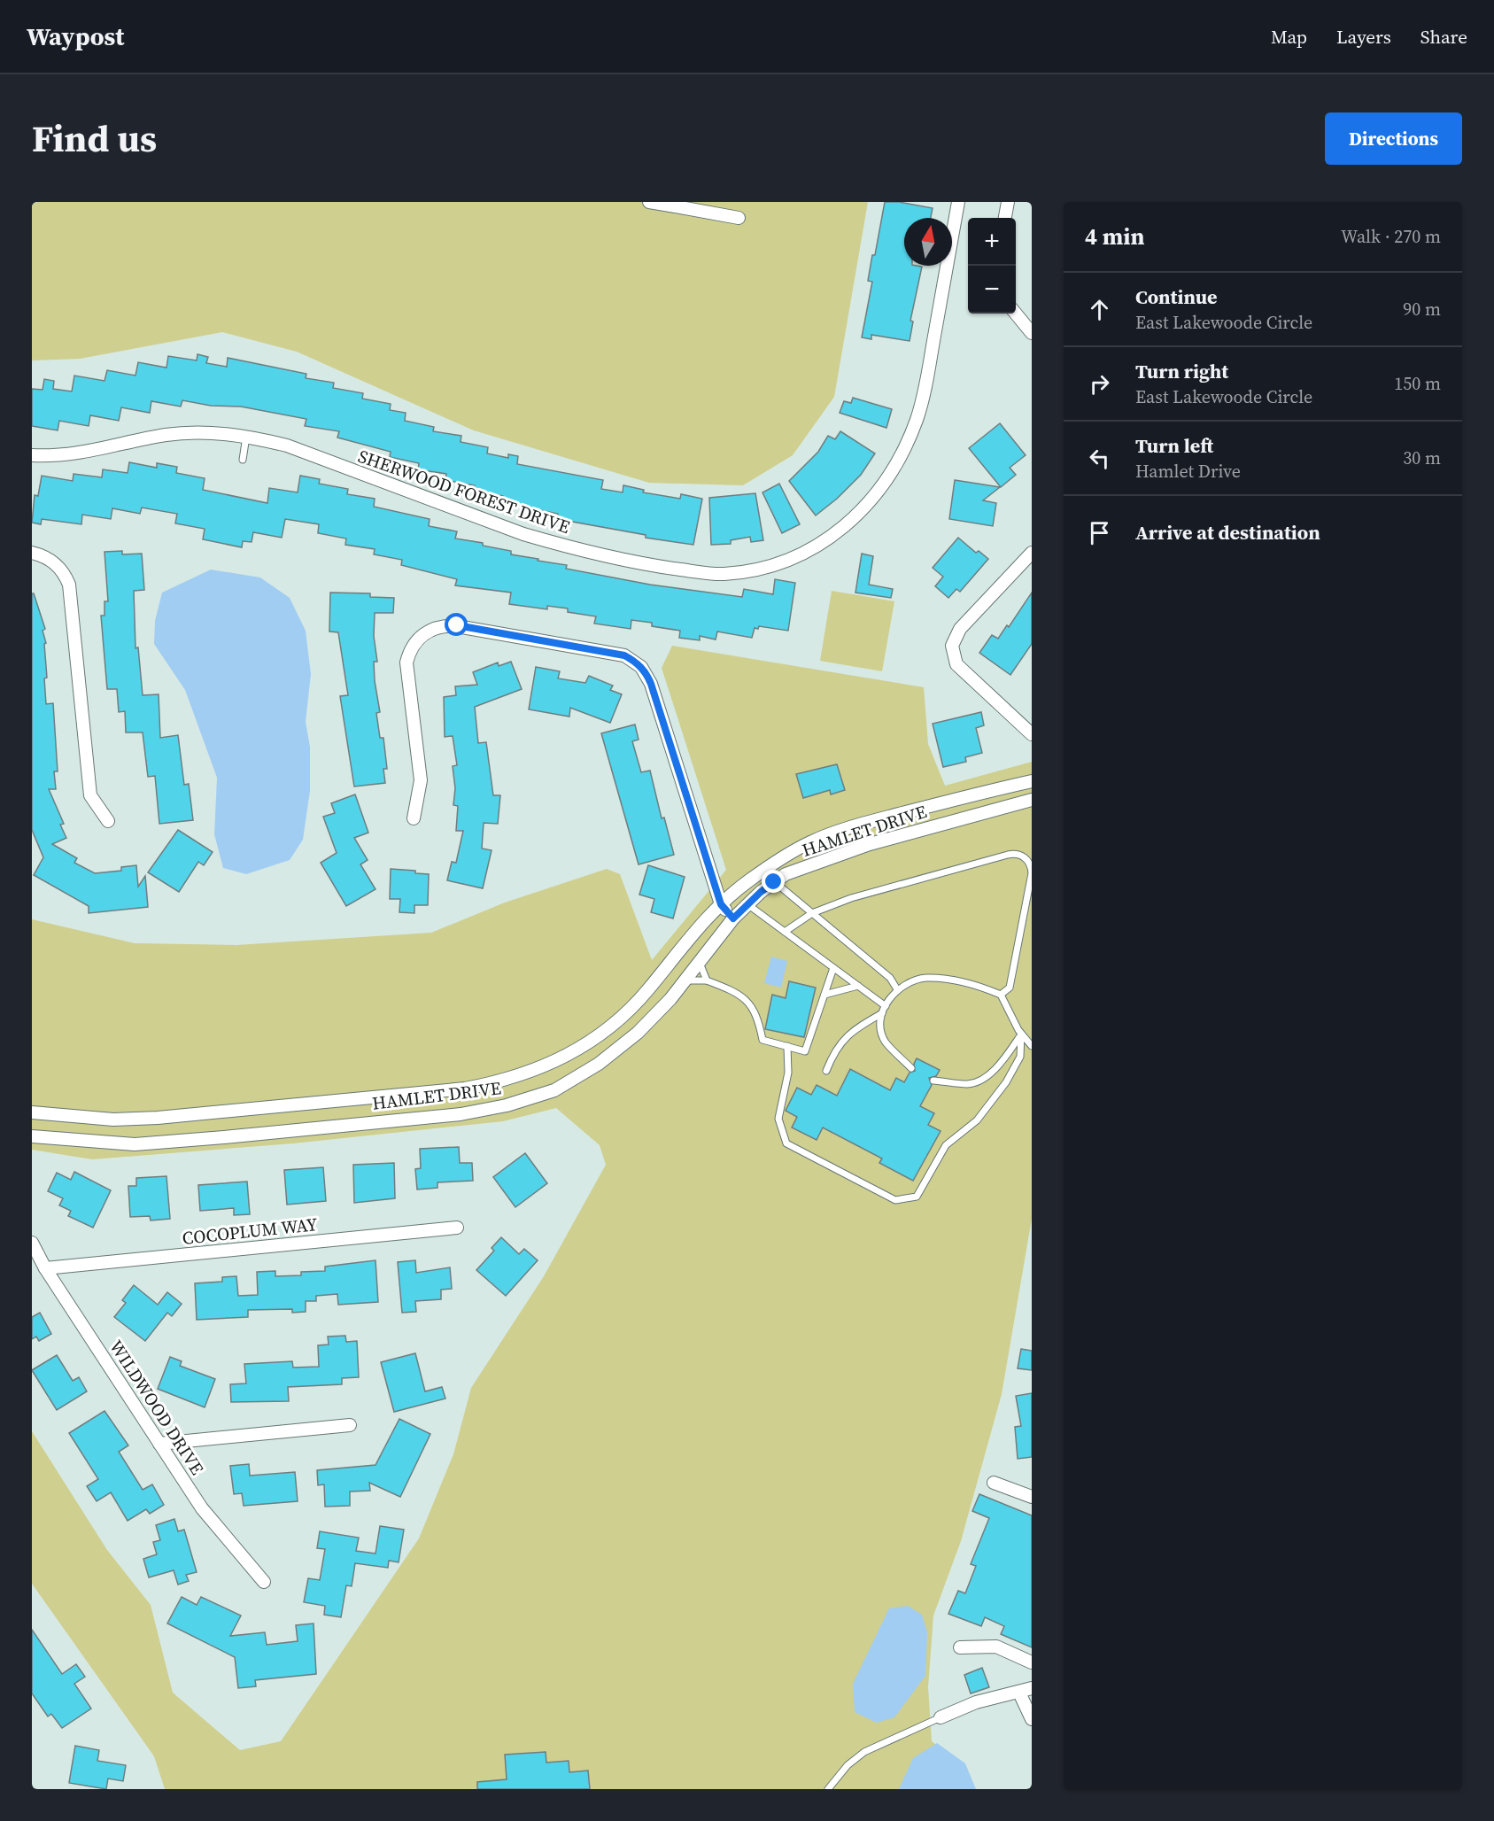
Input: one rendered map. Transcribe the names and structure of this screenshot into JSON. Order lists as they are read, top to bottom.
{
  "streets": {
    "street": [
      "SHERWOOD FOREST DRIVE",
      "HAMLET DRIVE",
      "COCOPLUM WAY",
      "WILDWOOD DRIVE"
    ]
  },
  "crossings": [
    ["COCOPLUM WAY", "WILDWOOD DRIVE"]
  ],
  "north": "top",
  "page": {
    "header": "Waypost",
    "nav": ["Map", "Layers", "Share"],
    "title": "Find us",
    "buttons": "Directions",
    "heading": ["4 min", "Walk · 270 m"],
    "map_buttons": ["+", "−"],
    "list": [
      ["Continue", "East Lakewoode Circle", "90 m"],
      ["Turn right", "East Lakewoode Circle", "150 m"],
      ["Turn left", "Hamlet Drive", "30 m"],
      "Arrive at destination"
    ]
  }
}
